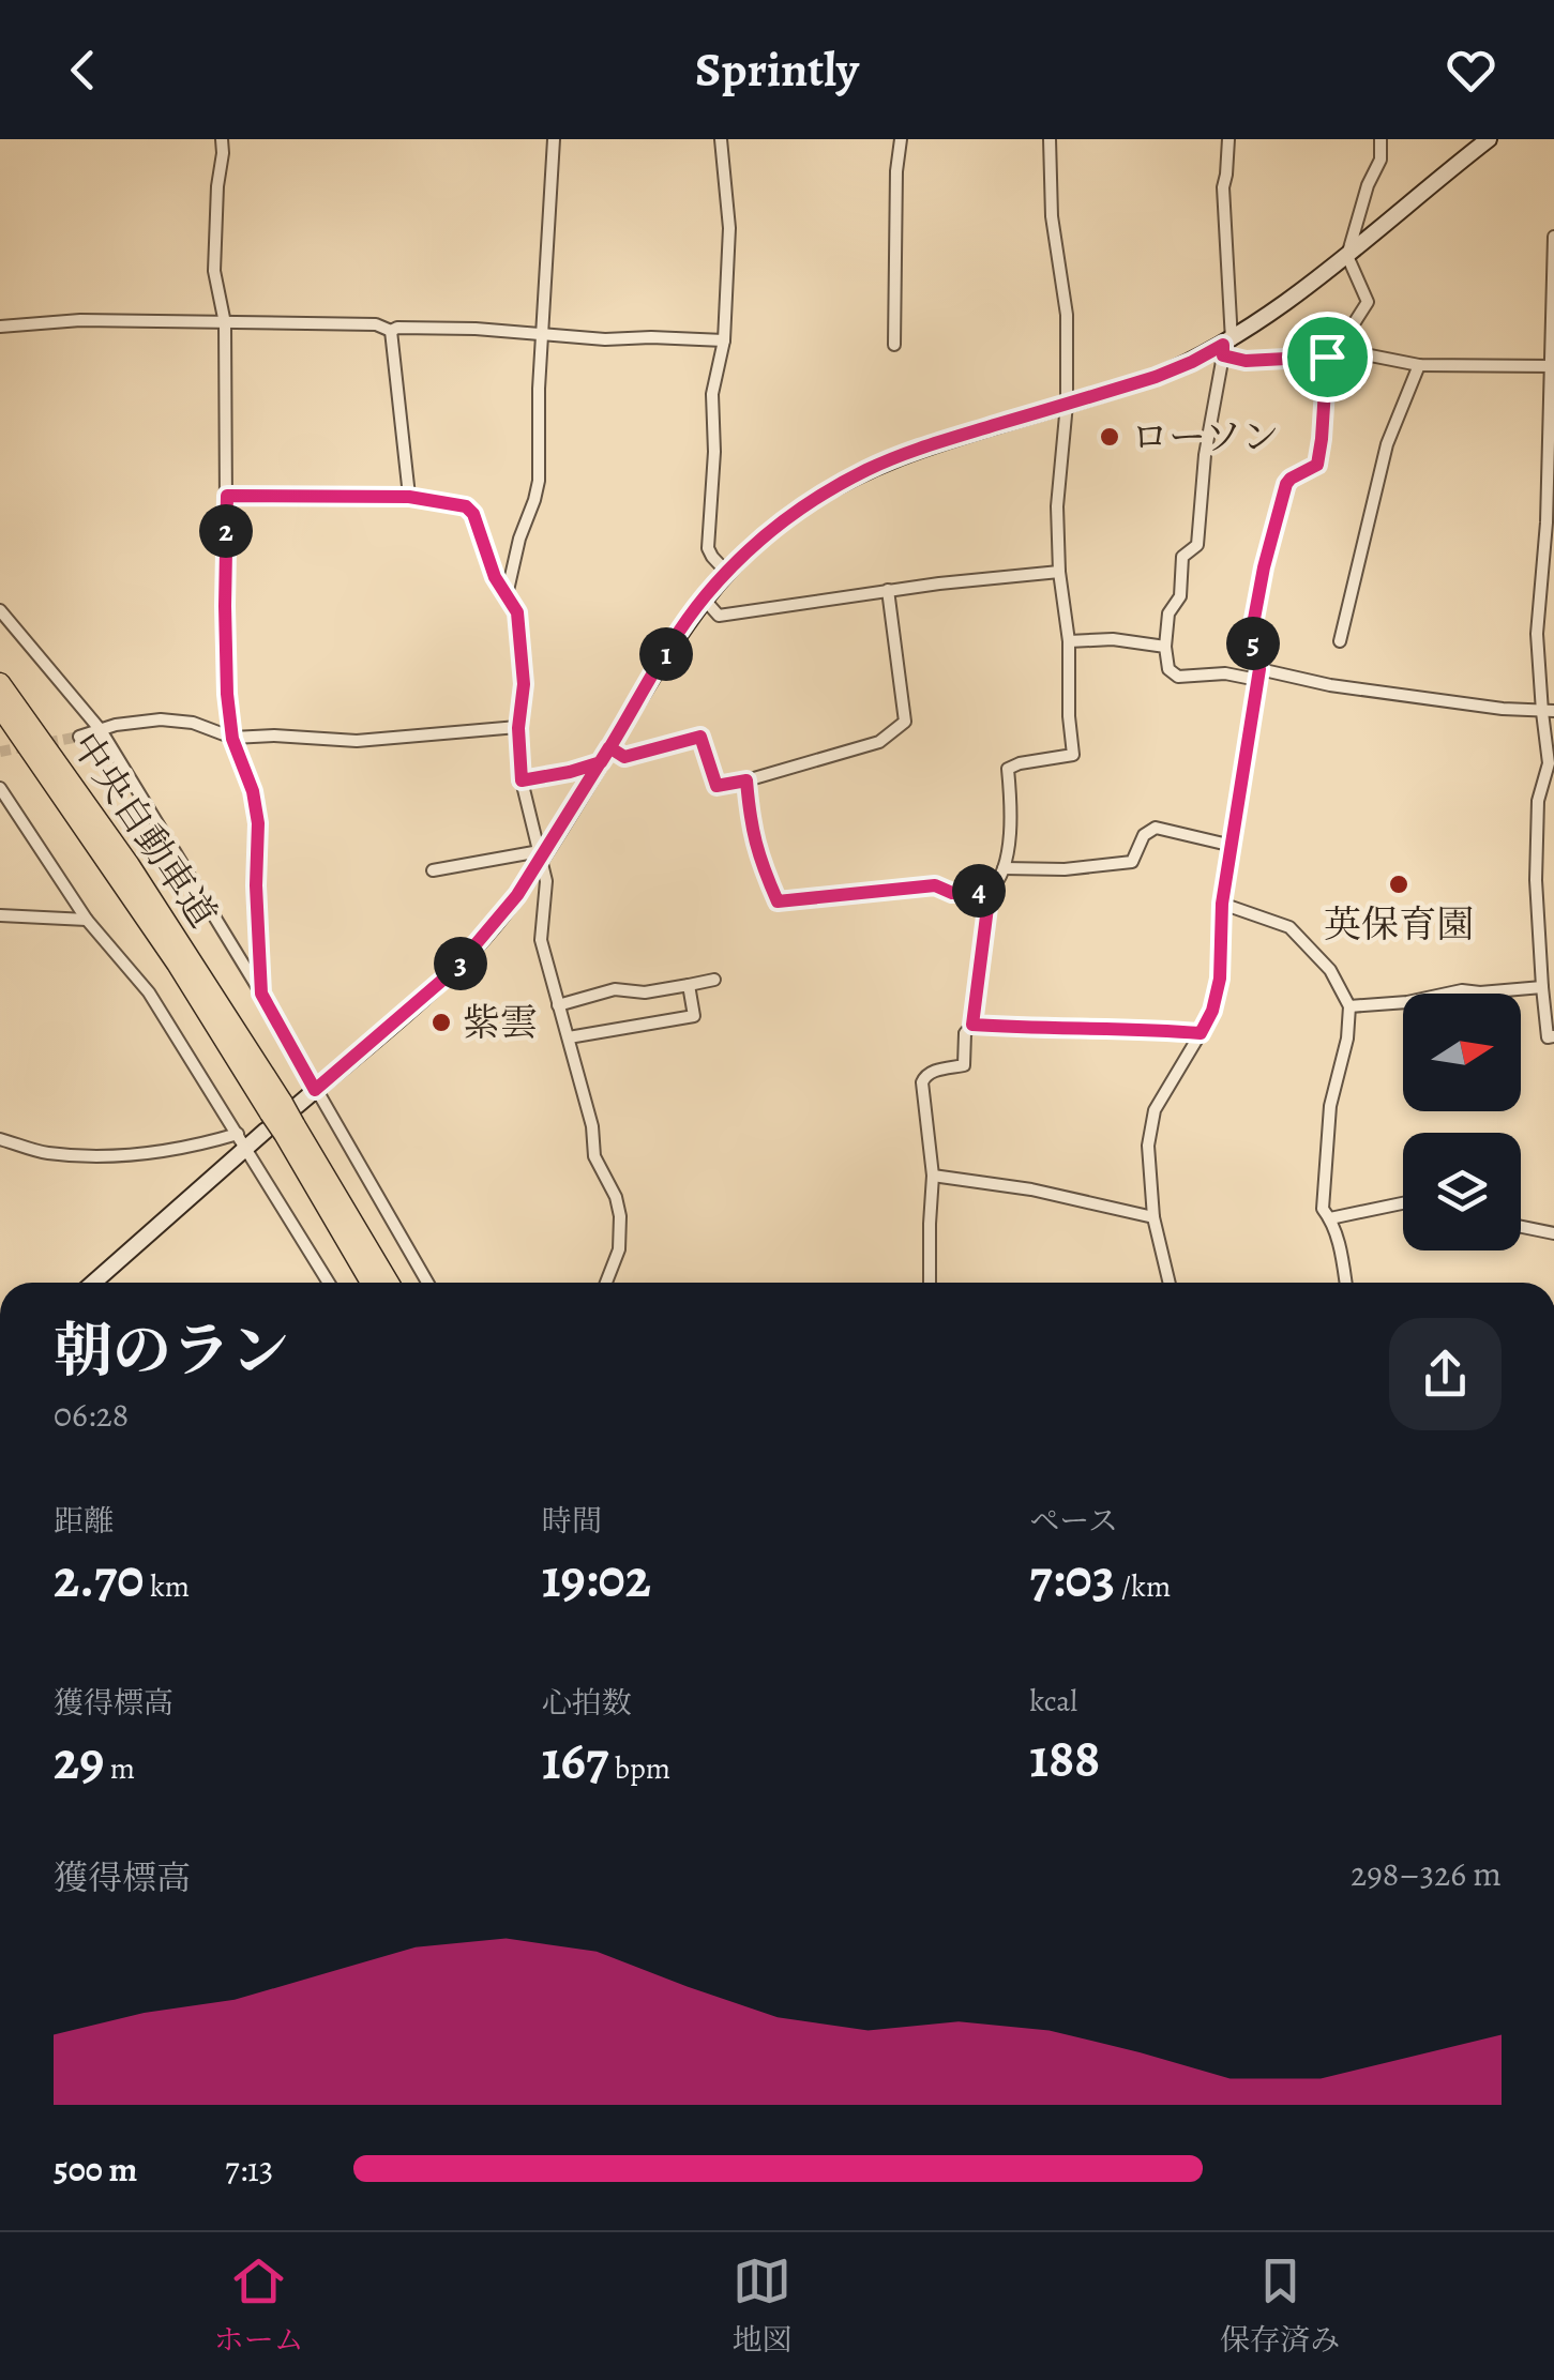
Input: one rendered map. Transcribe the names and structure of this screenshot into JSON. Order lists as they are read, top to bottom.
{
  "streets": {
    "highway": ["中央自動車道"]
  },
  "places": ["ローソン", "英保育園", "紫雲"],
  "north": "right",
  "page": {
    "header": "Sprintly",
    "pins": [
      "2",
      "5",
      "1",
      "4",
      "3"
    ],
    "heading": ["朝のラン", "06:28"],
    "stats": [
      ["距離", "2.70 km"],
      ["時間", "19:02"],
      ["ペース", "7:03 /km"],
      ["獲得標高", "29 m"],
      ["心拍数", "167 bpm"],
      ["kcal", "188"]
    ],
    "chart": ["獲得標高", "298–326 m"],
    "list": [
      {
        "name": "500 m",
        "note": "7:13"
      }
    ],
    "tabs": ["ホーム", "地図", "保存済み"]
  }
}
